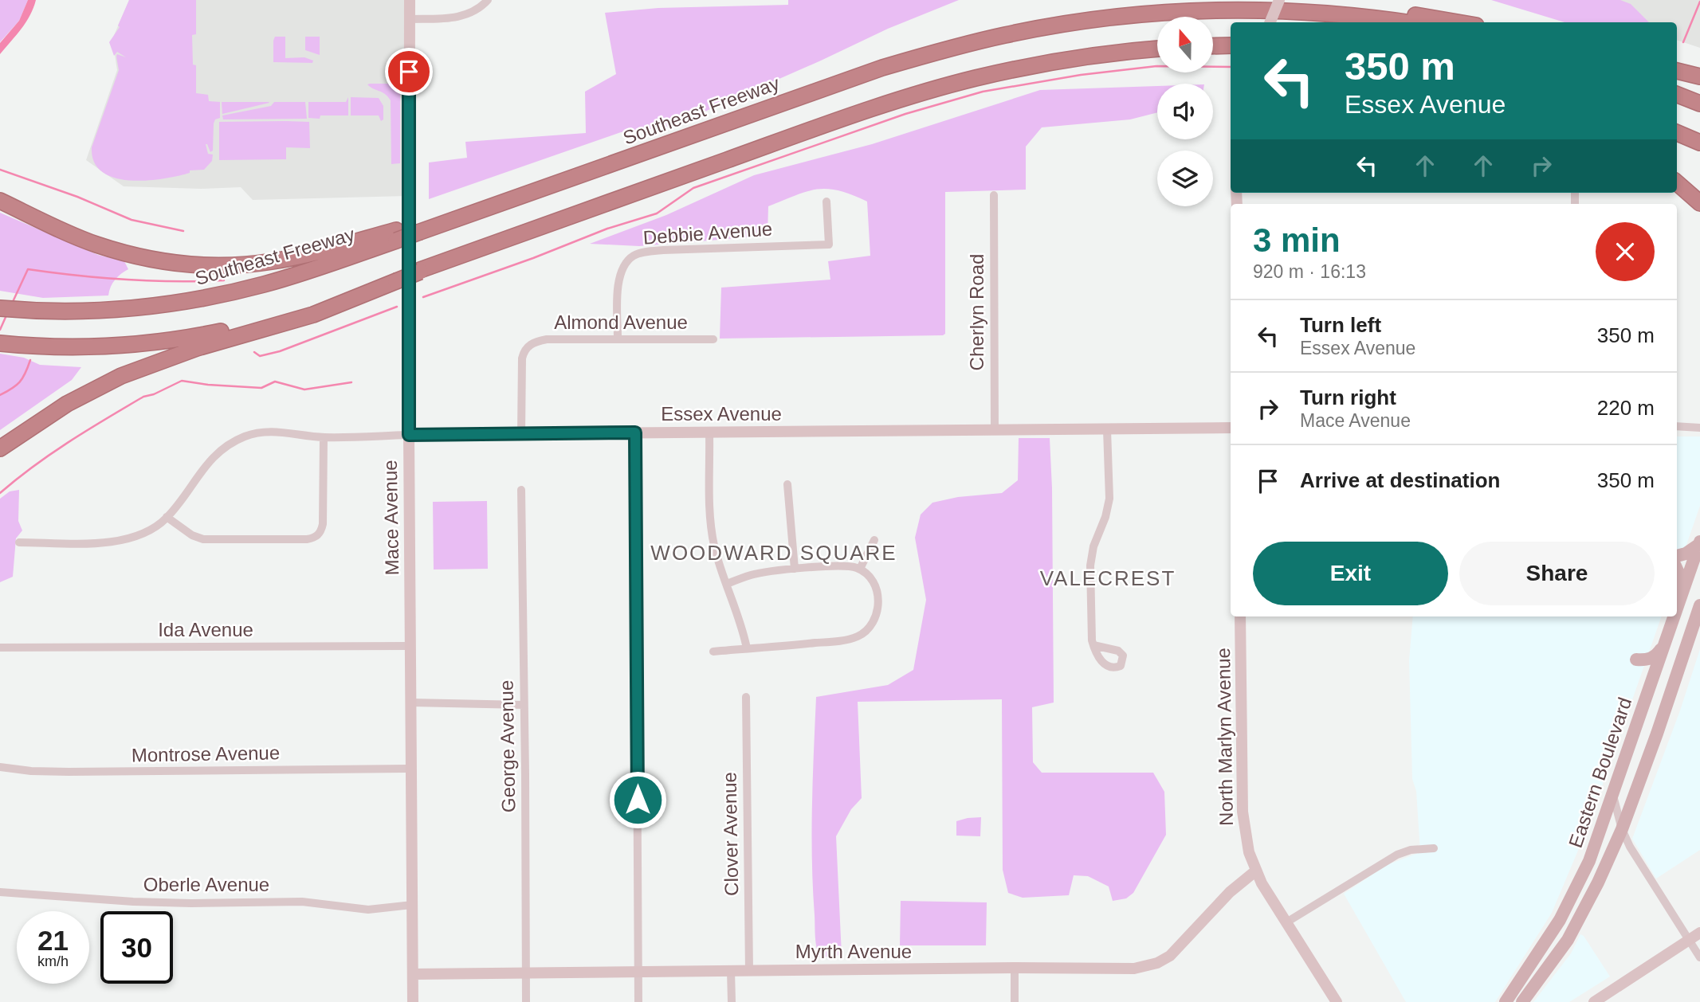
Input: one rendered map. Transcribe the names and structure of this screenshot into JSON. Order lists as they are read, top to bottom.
{
  "streets": {
    "highway": ["Southeast Freeway"],
    "main road": ["Eastern Boulevard"],
    "street": [
      "Debbie Avenue",
      "Cherlyn Road",
      "Almond Avenue",
      "Essex Avenue",
      "Mace Avenue",
      "Ida Avenue",
      "North Marlyn Avenue",
      "George Avenue",
      "Montrose Avenue",
      "Clover Avenue",
      "Oberle Avenue",
      "Myrth Avenue"
    ]
  },
  "crossings": [
    ["Debbie Avenue", "Almond Avenue"],
    ["Cherlyn Road", "Essex Avenue"],
    ["Almond Avenue", "Essex Avenue"],
    ["Essex Avenue", "Mace Avenue"],
    ["Mace Avenue", "Ida Avenue"],
    ["Mace Avenue", "Montrose Avenue"],
    ["Mace Avenue", "Oberle Avenue"],
    ["Mace Avenue", "Myrth Avenue"],
    ["North Marlyn Avenue", "Myrth Avenue"],
    ["George Avenue", "Myrth Avenue"],
    ["Clover Avenue", "Myrth Avenue"]
  ],
  "districts": ["WOODWARD SQUARE", "VALECREST"],
  "north": "top",
  "page": {
    "turn": ["350 m", "Essex Avenue"],
    "heading": ["3 min", "920 m · 16:13"],
    "list": [
      {
        "name": "Turn left",
        "note": "Essex Avenue",
        "value": "350 m"
      },
      {
        "name": "Turn right",
        "note": "Mace Avenue",
        "value": "220 m"
      },
      {
        "name": "Arrive at destination",
        "value": "350 m"
      }
    ],
    "buttons": ["Exit", "Share"],
    "speed": "21 km/h",
    "limit": "30"
  }
}
